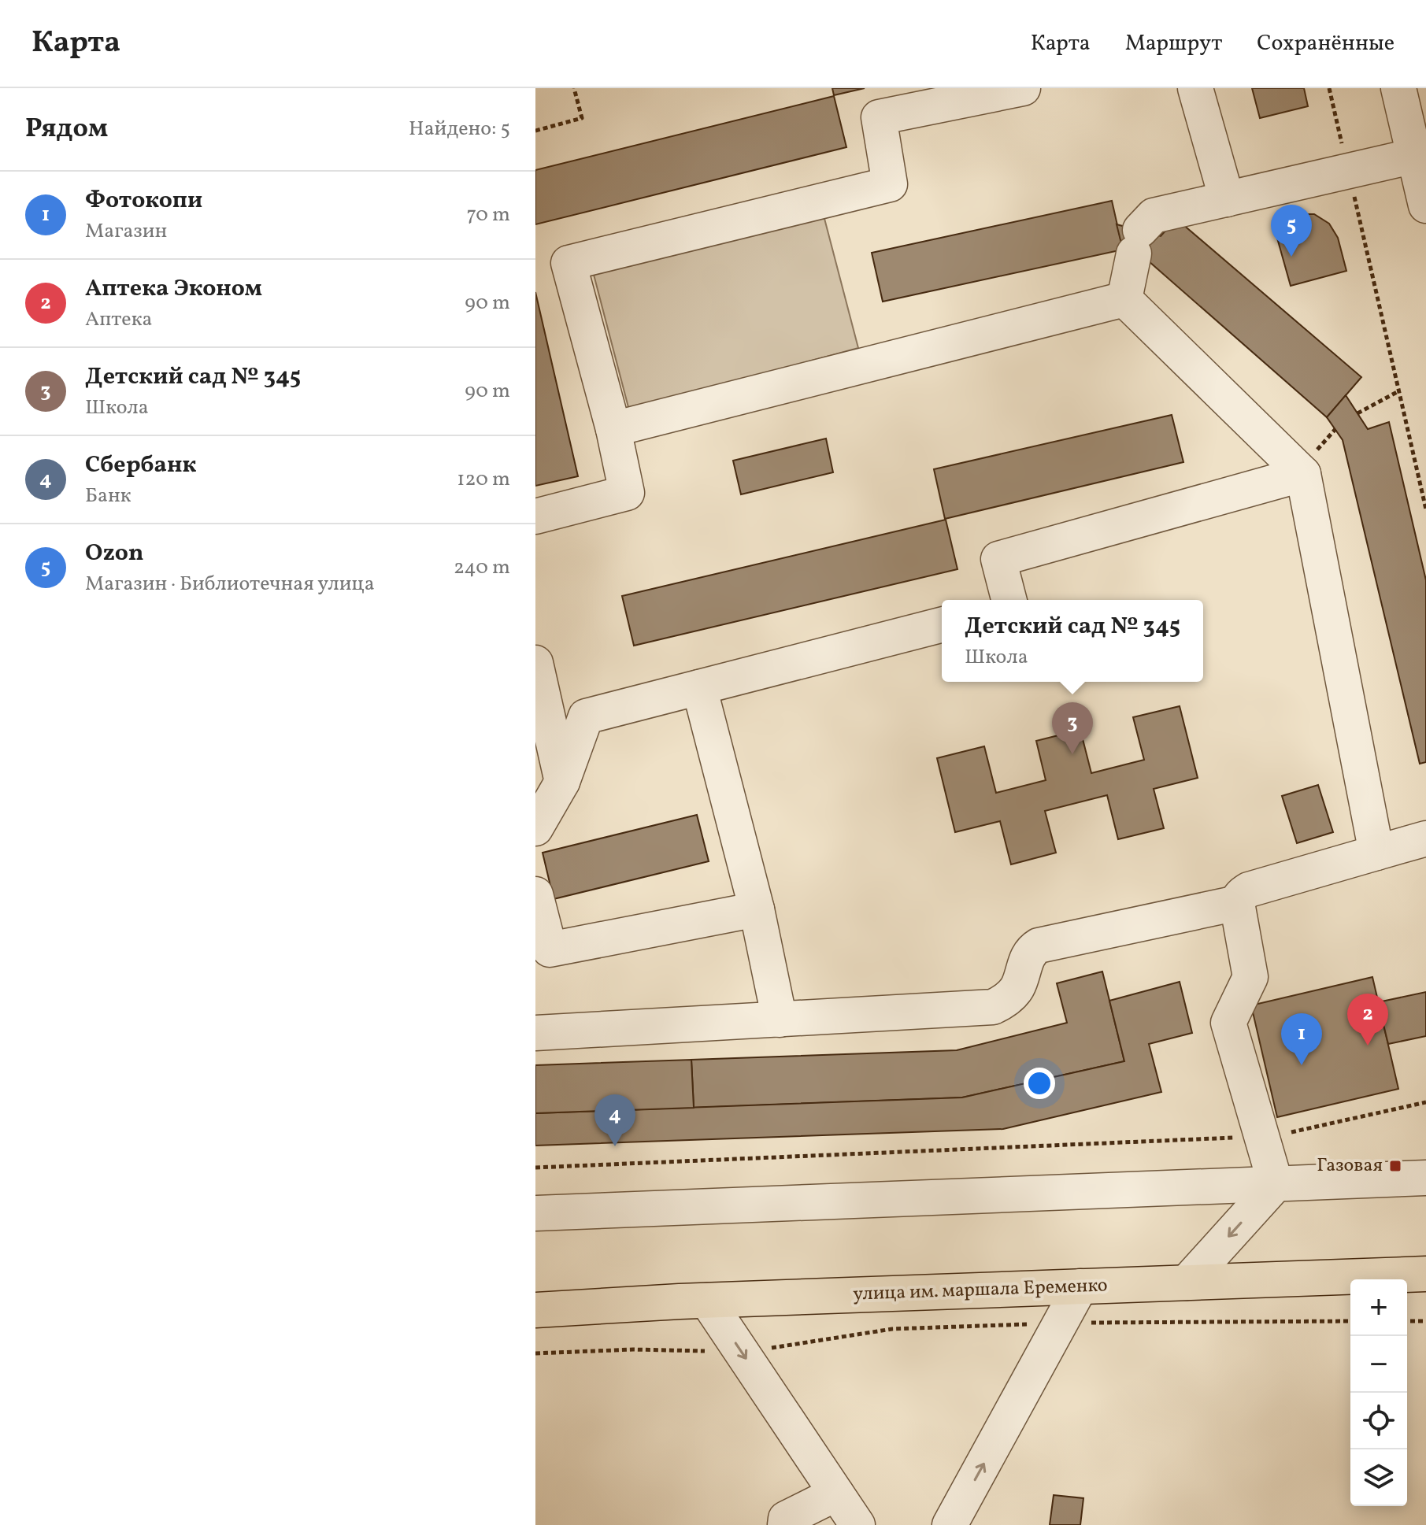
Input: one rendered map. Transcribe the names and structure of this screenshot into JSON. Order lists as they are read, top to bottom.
{
  "streets": {
    "highway": ["улица им. маршала Еременко"]
  },
  "places": {
    "transit": ["Газовая"]
  },
  "page": {
    "header": "Карта",
    "nav": ["Карта", "Маршрут", "Сохранённые"],
    "heading": ["Рядом", "Найдено: 5"],
    "list": [
      {
        "mark": "1",
        "name": "Фотокопи",
        "note": "Магазин",
        "value": "70 m"
      },
      {
        "mark": "2",
        "name": "Аптека Эконом",
        "note": "Аптека",
        "value": "90 m"
      },
      {
        "mark": "3",
        "name": "Детский сад № 345",
        "note": "Школа",
        "value": "90 m"
      },
      {
        "mark": "4",
        "name": "Сбербанк",
        "note": "Банк",
        "value": "120 m"
      },
      {
        "mark": "5",
        "name": "Ozon",
        "note": "Магазин · Библиотечная улица",
        "value": "240 m"
      }
    ],
    "pins": [
      "5",
      "3",
      "2",
      "1",
      "4"
    ],
    "popup": ["Детский сад № 345", "Школа"],
    "map_buttons": ["+", "−"]
  }
}
